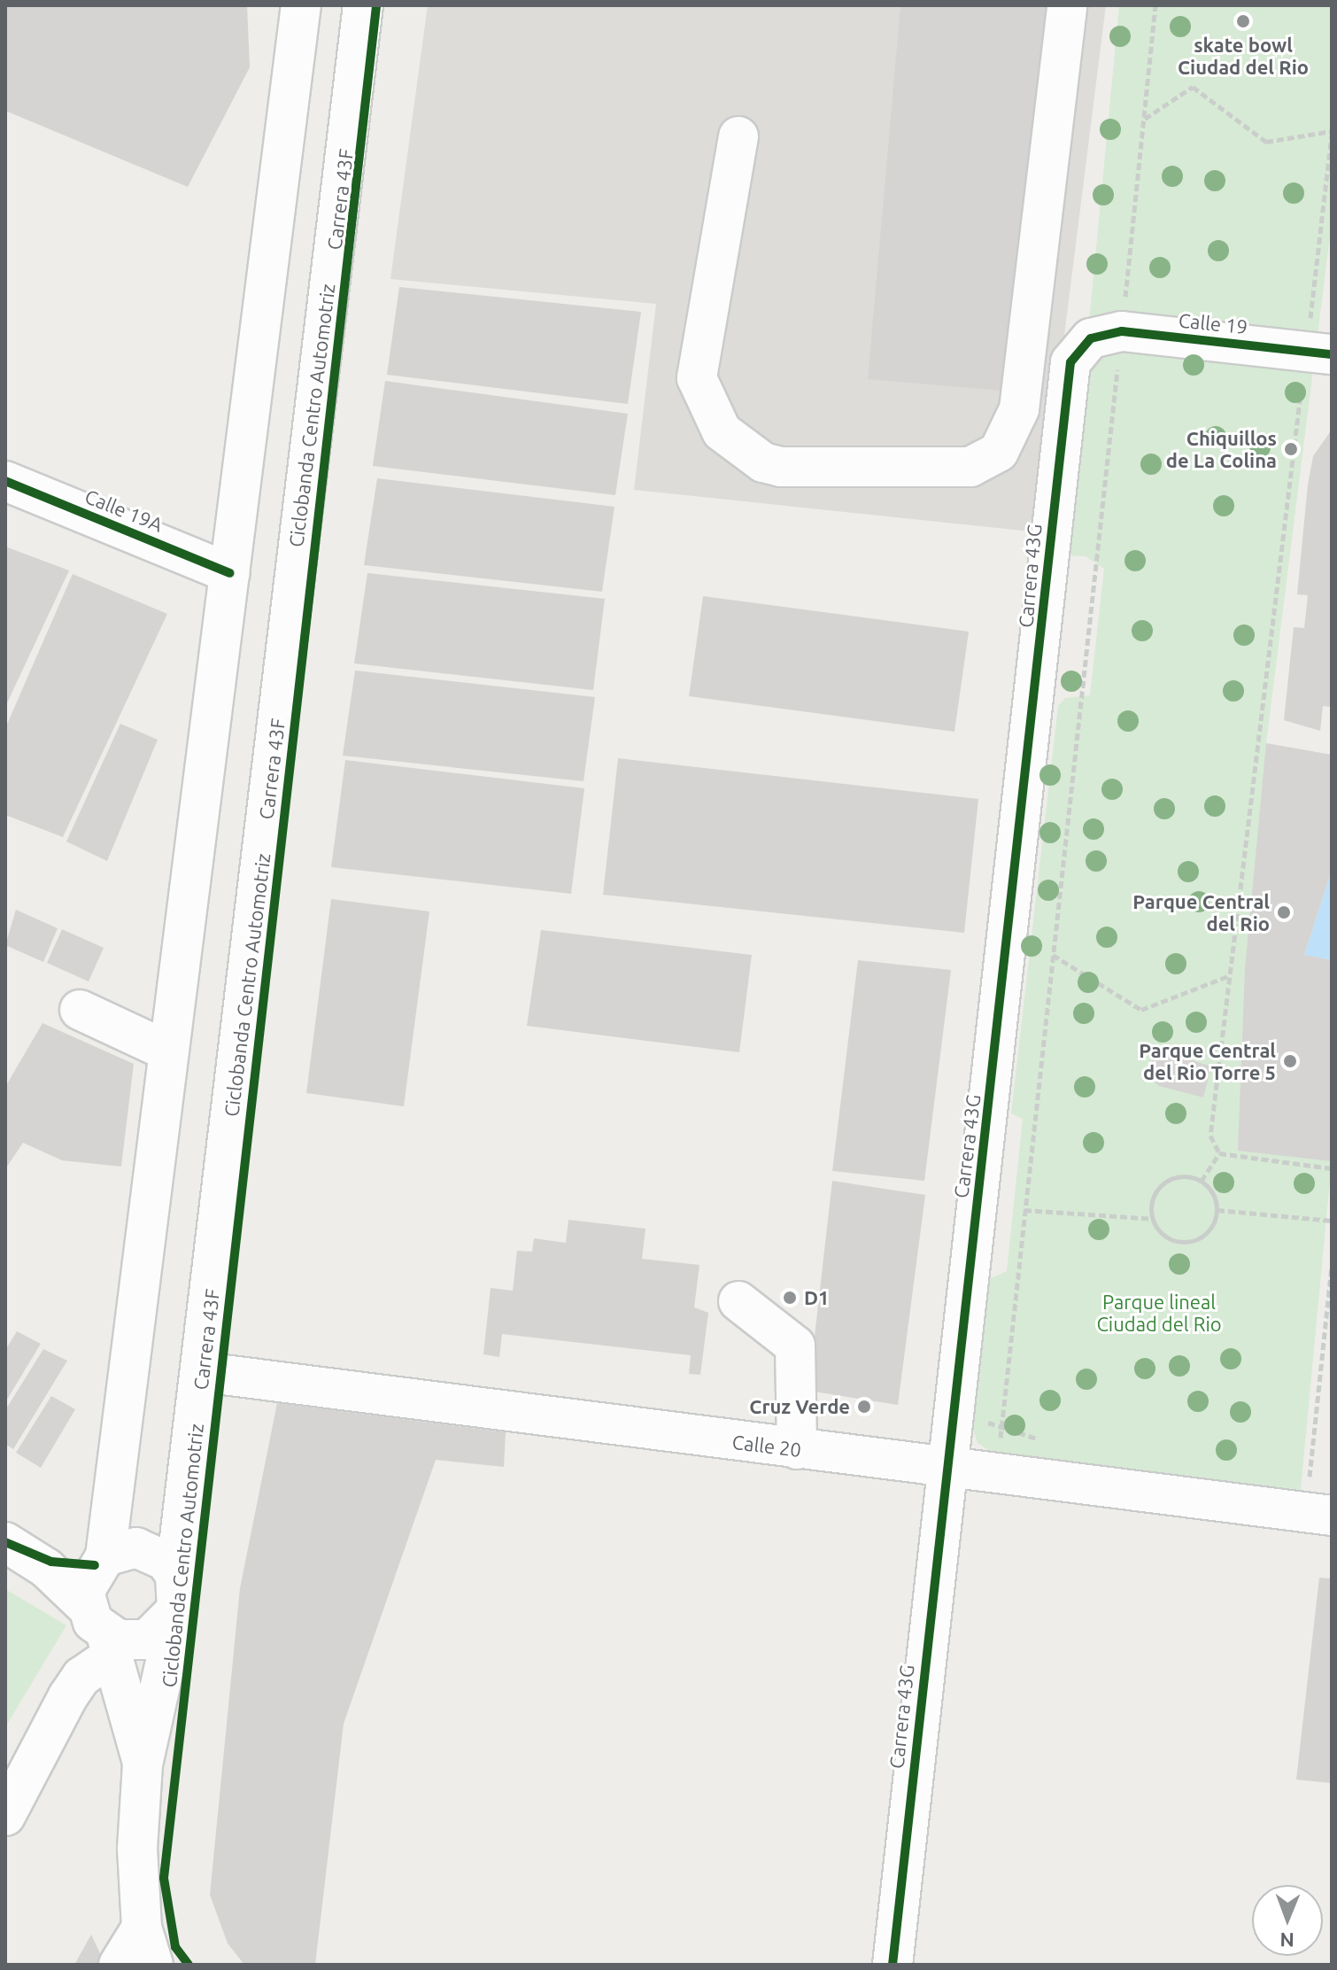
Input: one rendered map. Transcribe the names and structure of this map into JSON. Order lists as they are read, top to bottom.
{
  "streets": {
    "street": [
      "Carrera 43F",
      "Calle 19",
      "Calle 19A",
      "Carrera 43G",
      "Calle 20"
    ],
    "cycle path": ["Ciclobanda Centro Automotriz"]
  },
  "crossings": [
    ["Carrera 43F", "Calle 20"],
    ["Calle 19", "Carrera 43G"],
    ["Carrera 43G", "Calle 20"]
  ],
  "parks": ["Parque lineal Ciudad del Rio"],
  "places": [
    "skate bowl Ciudad del Rio",
    "Chiquillos de La Colina",
    "Parque Central del Rio",
    "Parque Central del Rio Torre 5",
    "D1",
    "Cruz Verde"
  ],
  "north": "bottom"
}
